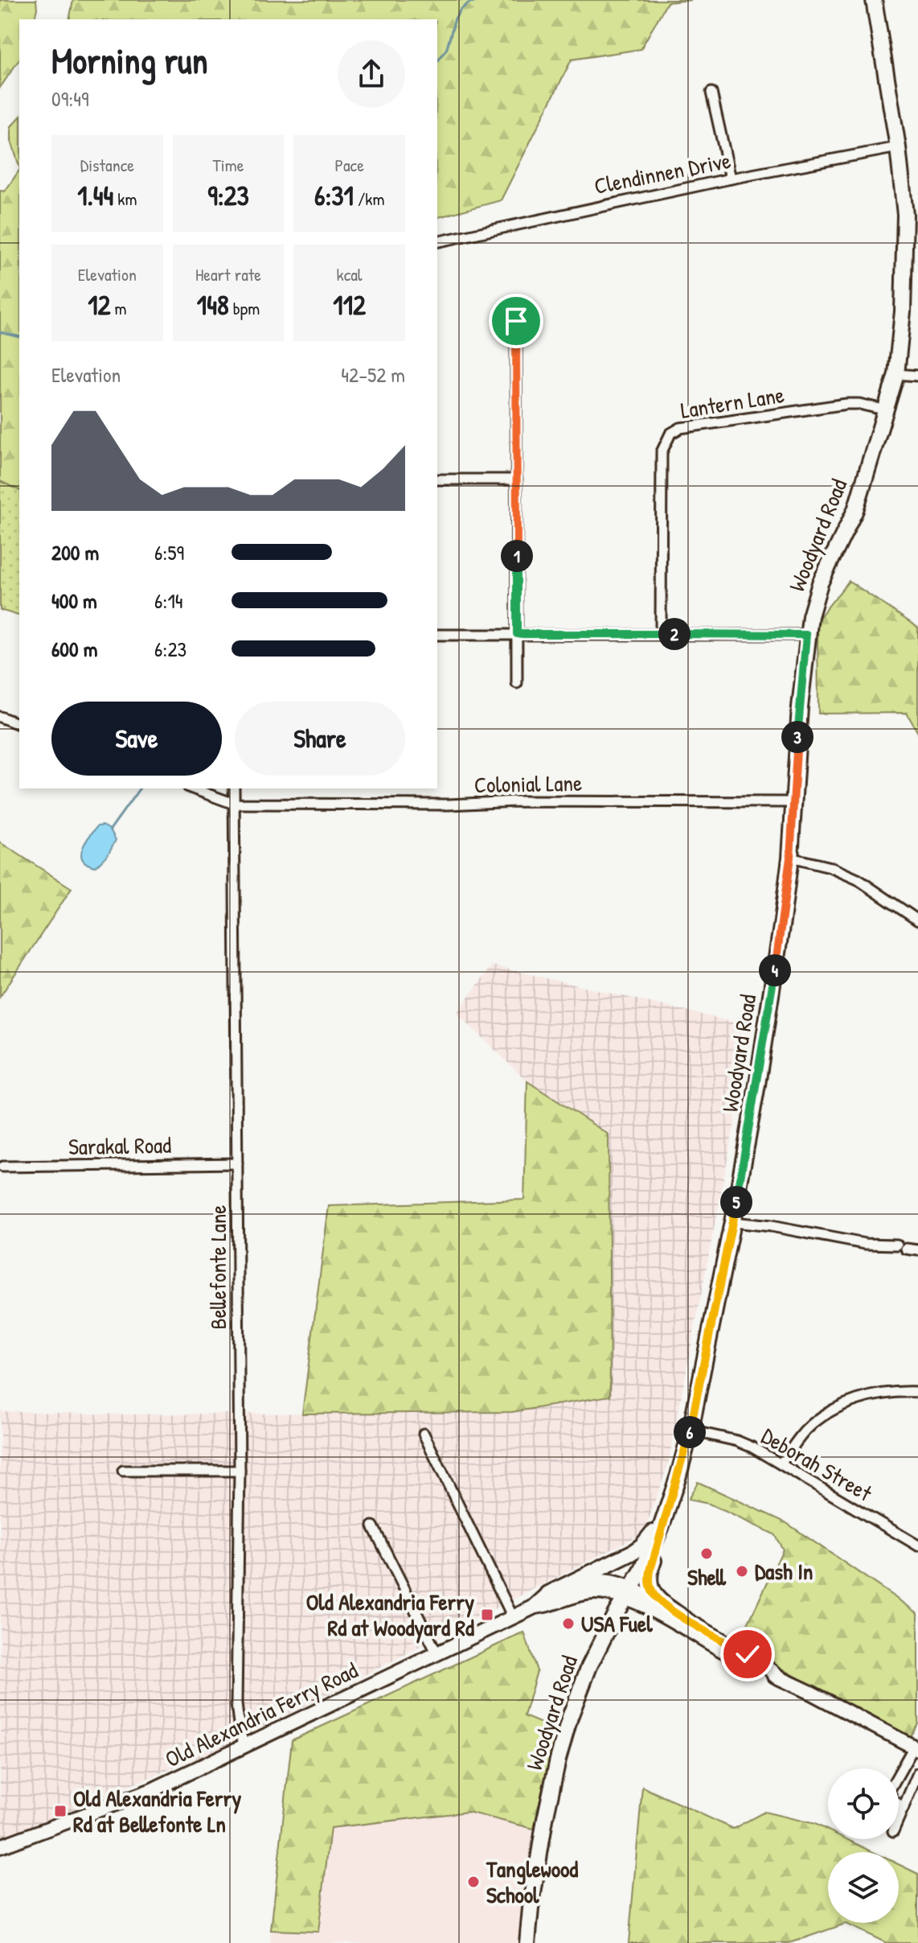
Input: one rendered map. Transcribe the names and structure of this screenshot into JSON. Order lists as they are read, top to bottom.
{
  "streets": {
    "main road": ["Woodyard Road", "Old Alexandria Ferry Road"],
    "street": [
      "Clendinnen Drive",
      "Lantern Lane",
      "Colonial Lane",
      "Sarakal Road",
      "Bellefonte Lane",
      "Deborah Street"
    ]
  },
  "crossings": [
    ["Clendinnen Drive", "Woodyard Road"],
    ["Lantern Lane", "Woodyard Road"],
    ["Woodyard Road", "Colonial Lane"],
    ["Woodyard Road", "Deborah Street"],
    ["Woodyard Road", "Old Alexandria Ferry Road"],
    ["Colonial Lane", "Bellefonte Lane"],
    ["Sarakal Road", "Bellefonte Lane"],
    ["Bellefonte Lane", "Old Alexandria Ferry Road"]
  ],
  "places": {
    "other": [
      "Shell",
      "Dash In",
      "USA Fuel",
      "Tanglewood School"
    ],
    "transit": ["Old Alexandria Ferry Rd at Woodyard Rd", "Old Alexandria Ferry Rd at Bellefonte Ln"]
  },
  "page": {
    "heading": ["Morning run", "09:49"],
    "stats": [
      ["Distance", "1.44 km"],
      ["Time", "9:23"],
      ["Pace", "6:31 /km"],
      ["Elevation", "12 m"],
      ["Heart rate", "148 bpm"],
      ["kcal", "112"]
    ],
    "chart": ["Elevation", "42–52 m"],
    "list": [
      {
        "name": "200 m",
        "note": "6:59"
      },
      {
        "name": "400 m",
        "note": "6:14"
      },
      {
        "name": "600 m",
        "note": "6:23"
      }
    ],
    "pins": [
      "1",
      "2",
      "3",
      "4",
      "5",
      "6"
    ],
    "buttons": ["Save", "Share"]
  }
}
